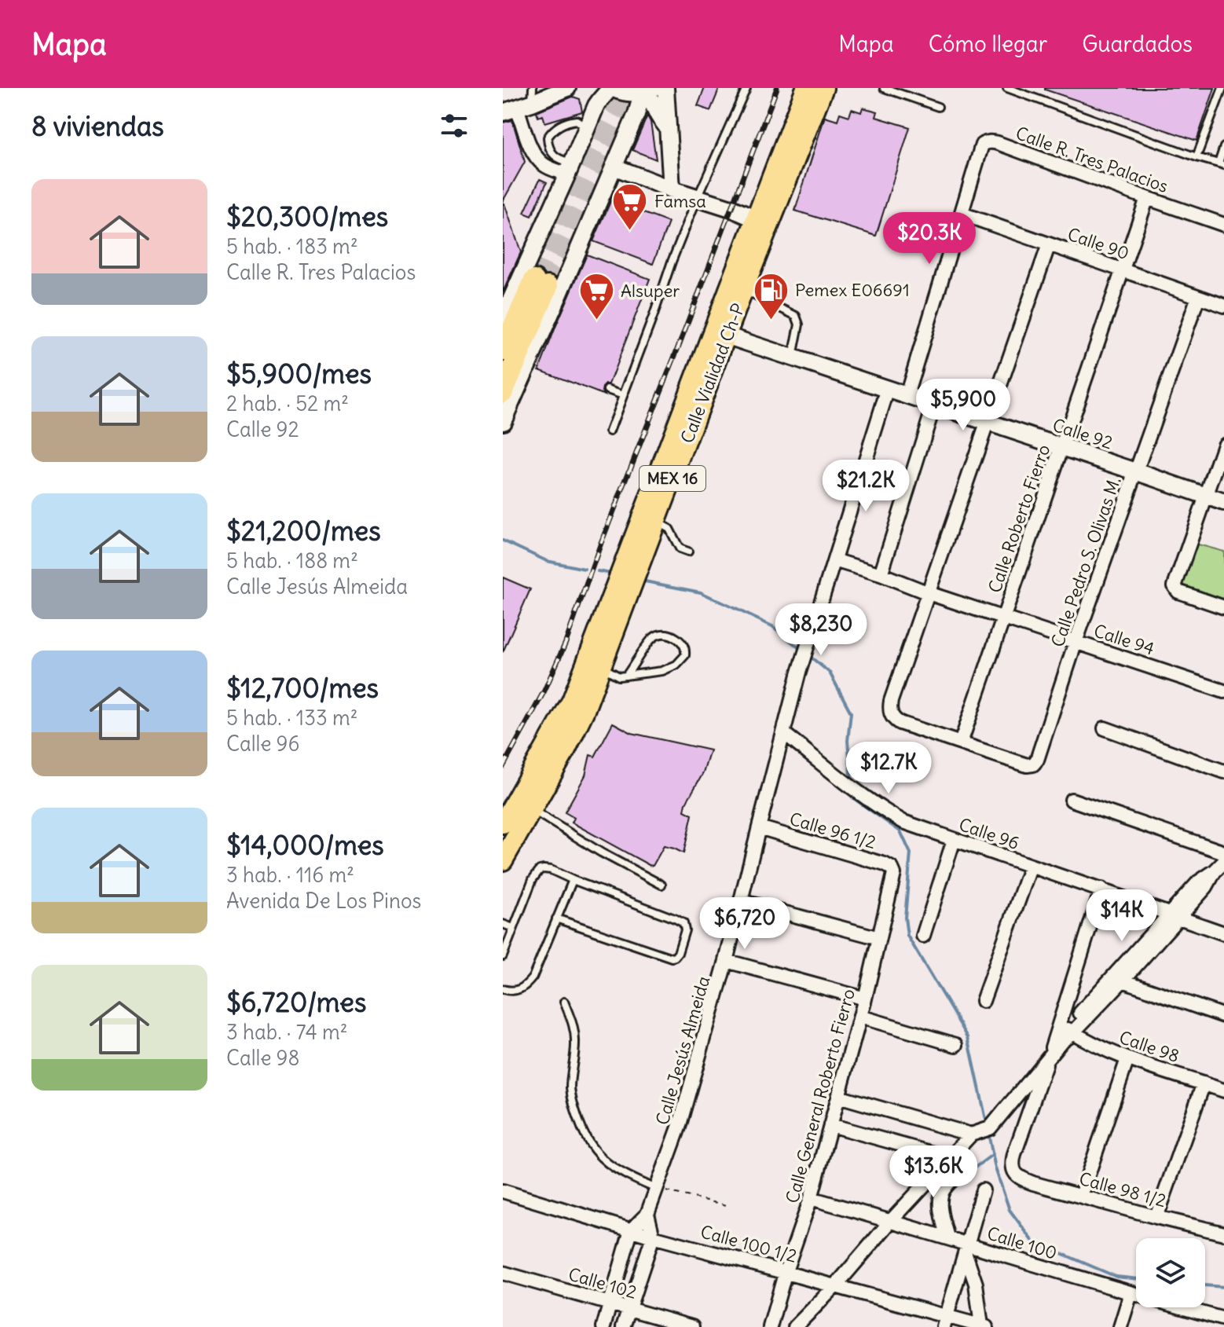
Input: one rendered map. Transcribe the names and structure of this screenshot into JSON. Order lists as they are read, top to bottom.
{
  "streets": {
    "main road": ["Calle Vialidad Ch-P", "MEX 16"],
    "street": [
      "Calle R. Tres Palacios",
      "Calle 90",
      "Calle 92",
      "Calle Roberto Fierro",
      "Calle Pedro S. Olivas M.",
      "Calle 94",
      "Calle 96 1/2",
      "Calle 96",
      "Calle 98",
      "Calle Jesús Almeida",
      "Calle General Roberto Fierro",
      "Calle 98 1/2",
      "Calle 100",
      "Calle 100 1/2",
      "Calle 102"
    ]
  },
  "crossings": [
    ["Calle R. Tres Palacios", "Calle 90"],
    ["Calle R. Tres Palacios", "Calle 92"],
    ["Calle R. Tres Palacios", "Calle Roberto Fierro"],
    ["Calle 90", "Calle Roberto Fierro"],
    ["Calle 90", "Calle Pedro S. Olivas M."],
    ["Calle Vialidad Ch-P", "Calle 92"],
    ["Calle 92", "Calle Roberto Fierro"],
    ["Calle 92", "Calle Pedro S. Olivas M."],
    ["Calle Roberto Fierro", "Calle Pedro S. Olivas M."],
    ["Calle Roberto Fierro", "Calle 94"],
    ["Calle Pedro S. Olivas M.", "Calle 94"],
    ["Calle 94", "Calle Jesús Almeida"],
    ["Calle 96 1/2", "Calle Jesús Almeida"],
    ["Calle 96 1/2", "Calle General Roberto Fierro"],
    ["Calle 96", "Calle Jesús Almeida"],
    ["Calle Jesús Almeida", "Calle 100 1/2"],
    ["Calle Jesús Almeida", "Calle 102"],
    ["Calle General Roberto Fierro", "Calle 100"],
    ["Calle General Roberto Fierro", "Calle 100 1/2"]
  ],
  "places": {
    "supermarket": ["Famsa", "Alsuper"],
    "fuel station": ["Pemex E06691"]
  },
  "page": {
    "header": "Mapa",
    "nav": ["Mapa", "Cómo llegar", "Guardados"],
    "heading": "8 viviendas",
    "list": [
      {
        "name": "$20,300/mes",
        "note": "5 hab. · 183 m² · Calle R. Tres Palacios"
      },
      {
        "name": "$5,900/mes",
        "note": "2 hab. · 52 m² · Calle 92"
      },
      {
        "name": "$21,200/mes",
        "note": "5 hab. · 188 m² · Calle Jesús Almeida"
      },
      {
        "name": "$12,700/mes",
        "note": "5 hab. · 133 m² · Calle 96"
      },
      {
        "name": "$14,000/mes",
        "note": "3 hab. · 116 m² · Avenida De Los Pinos"
      },
      {
        "name": "$6,720/mes",
        "note": "3 hab. · 74 m² · Calle 98"
      }
    ],
    "price": [
      "$20.3K",
      "$5,900",
      "$21.2K",
      "$8,230",
      "$12.7K",
      "$14K",
      "$6,720",
      "$13.6K"
    ]
  }
}
